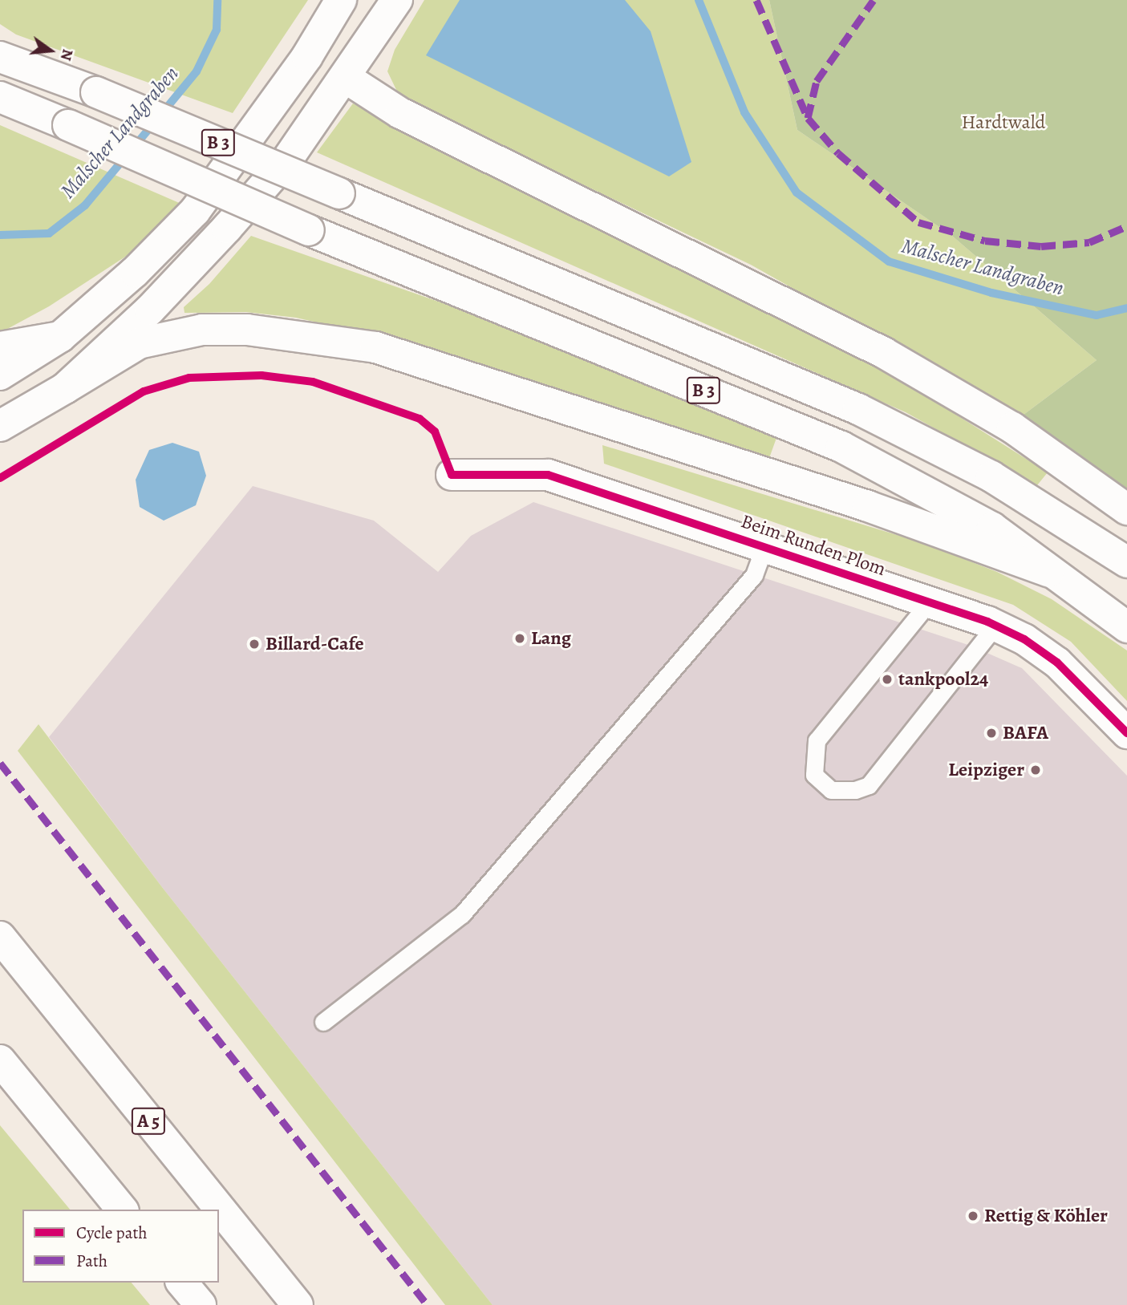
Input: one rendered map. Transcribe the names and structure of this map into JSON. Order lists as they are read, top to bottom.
{
  "streets": {
    "main road": ["B 3", "Beim Runden Plom", "A 5"]
  },
  "water": ["Malscher Landgraben"],
  "parks": ["Hardtwald"],
  "places": [
    "Lang",
    "Billard-Cafe",
    "tankpool24",
    "BAFA",
    "Leipziger",
    "Rettig & Köhler"
  ],
  "legend": ["Cycle path", "Path"],
  "north": "right"
}
